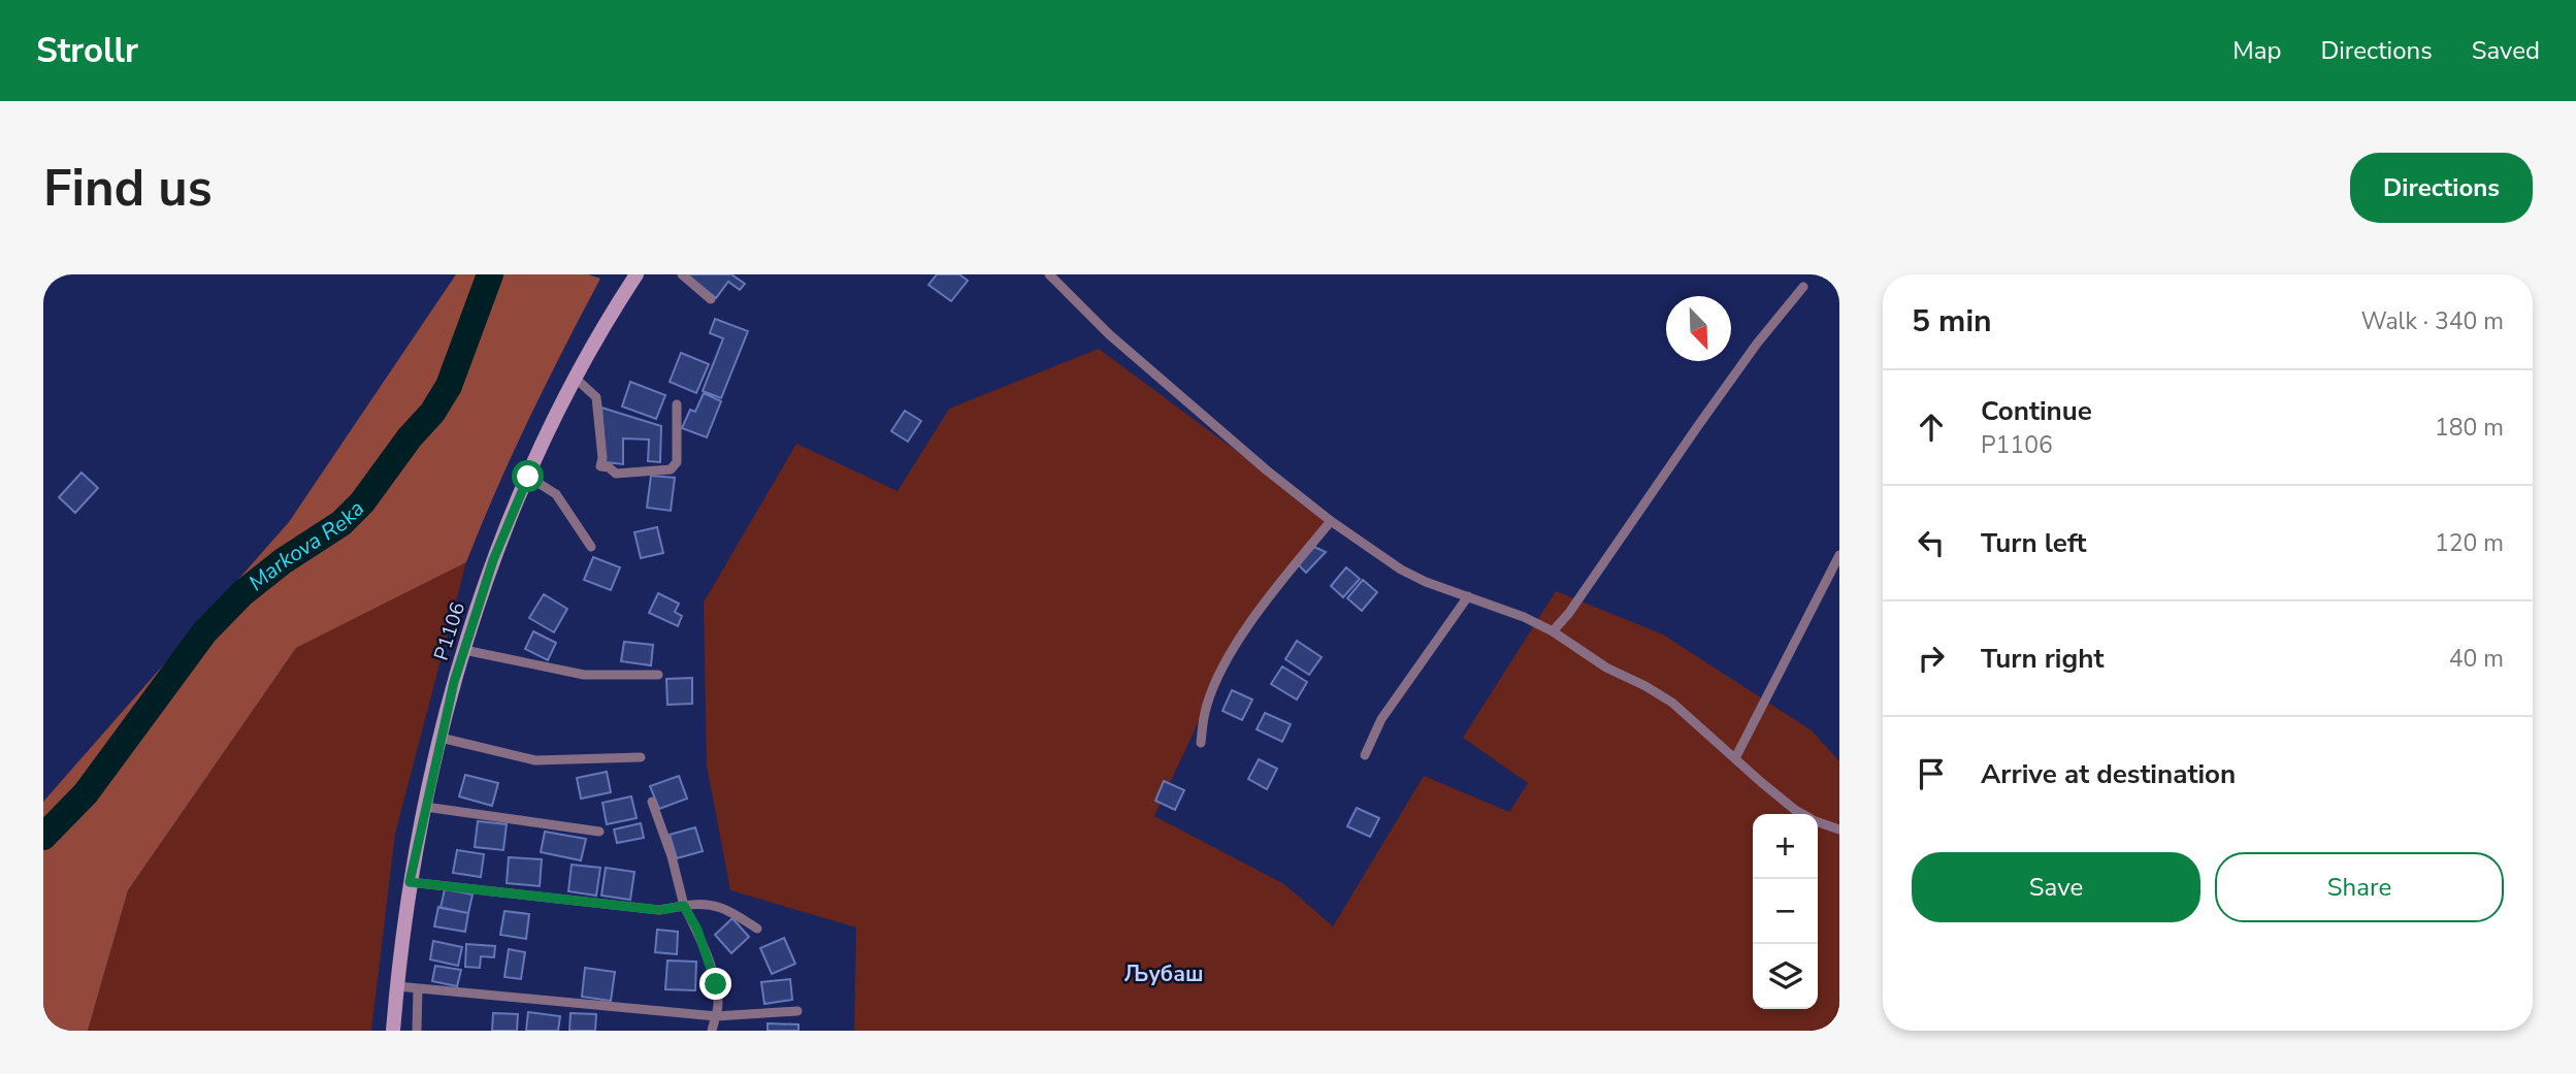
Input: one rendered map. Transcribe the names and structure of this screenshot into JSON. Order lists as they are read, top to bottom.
{
  "streets": {
    "main road": ["P1106"]
  },
  "districts": ["Љубаш"],
  "water": ["Markova Reka"],
  "north": "bottom right",
  "page": {
    "header": "Strollr",
    "nav": ["Map", "Directions", "Saved"],
    "buttons": [
      "Directions",
      ["Save", "Share"]
    ],
    "title": "Find us",
    "heading": ["5 min", "Walk · 340 m"],
    "list": [
      ["Continue", "P1106", "180 m"],
      ["Turn left", "120 m"],
      ["Turn right", "40 m"],
      "Arrive at destination"
    ],
    "map_buttons": ["+", "−"]
  }
}
